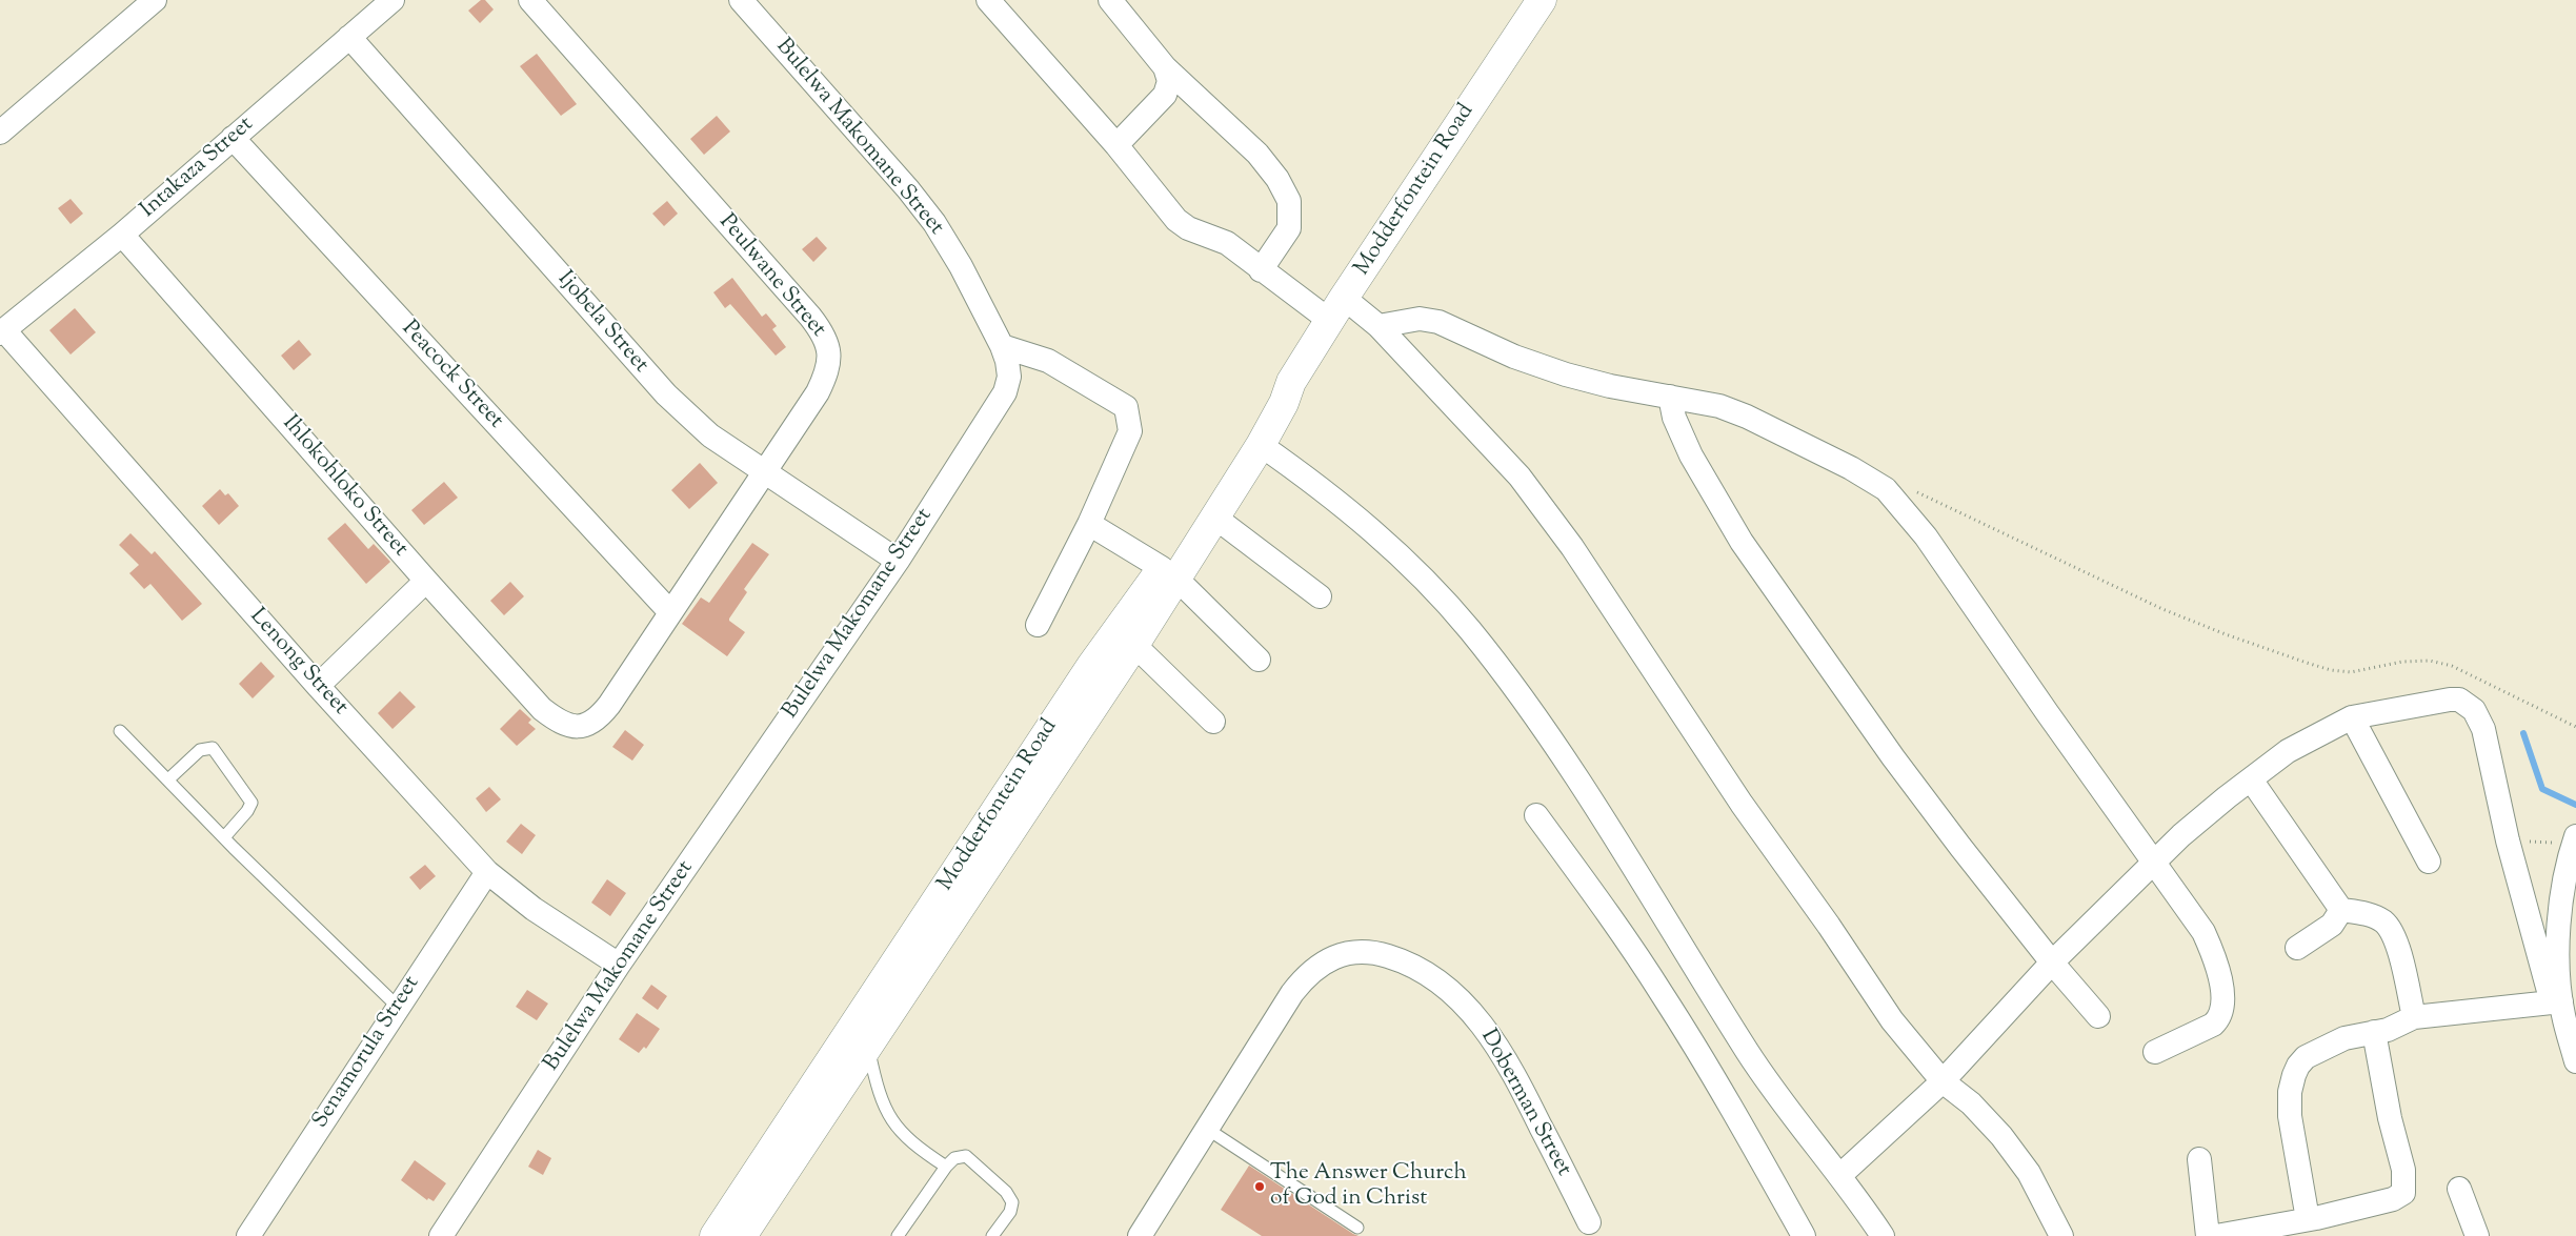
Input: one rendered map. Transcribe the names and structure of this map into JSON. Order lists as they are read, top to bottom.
{
  "streets": {
    "main road": ["Modderfontein Road"],
    "street": [
      "Bulelwa Makomane Street",
      "Intakaza Street",
      "Peulwane Street",
      "Ijobela Street",
      "Peacock Street",
      "Ihlokohloko Street",
      "Lenong Street",
      "Senamorula Street",
      "Doberman Street"
    ]
  },
  "crossings": [
    ["Bulelwa Makomane Street", "Ijobela Street"],
    ["Bulelwa Makomane Street", "Lenong Street"],
    ["Intakaza Street", "Ijobela Street"],
    ["Intakaza Street", "Peacock Street"],
    ["Intakaza Street", "Ihlokohloko Street"],
    ["Intakaza Street", "Lenong Street"],
    ["Peulwane Street", "Ijobela Street"],
    ["Peulwane Street", "Peacock Street"],
    ["Peulwane Street", "Ihlokohloko Street"],
    ["Lenong Street", "Senamorula Street"]
  ],
  "places": ["The Answer Church of God in Christ"]
}
